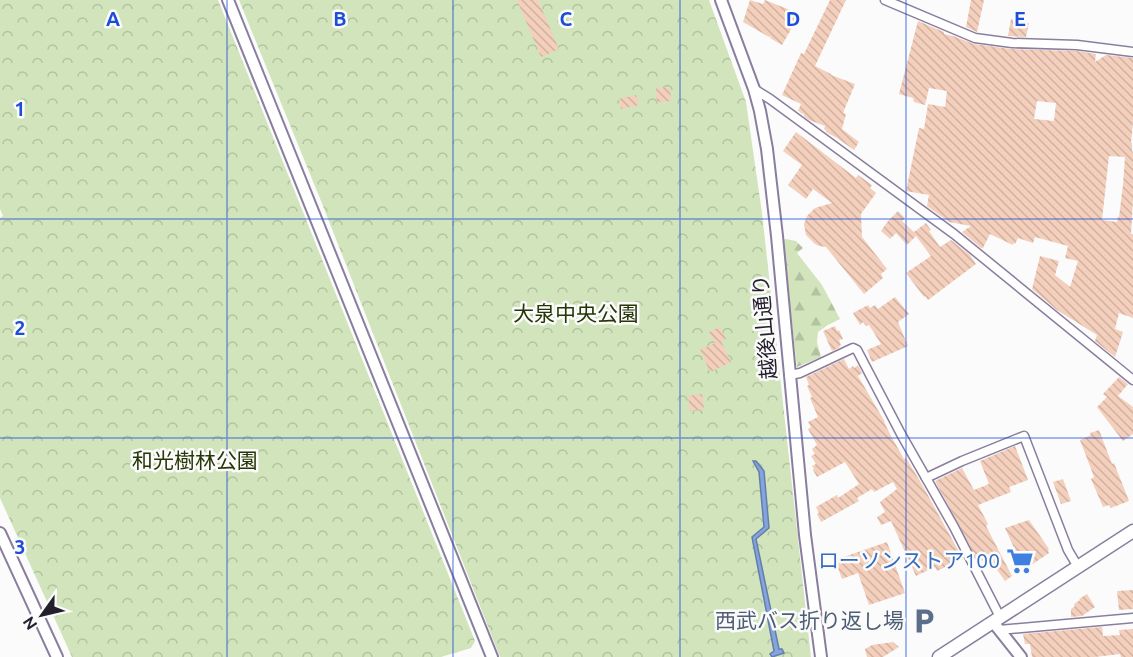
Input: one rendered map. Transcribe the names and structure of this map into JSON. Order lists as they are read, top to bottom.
{
  "streets": {
    "street": ["越後山通り"]
  },
  "parks": ["大泉中央公園", "和光樹林公園"],
  "places": {
    "supermarket": ["ローソンストア100"],
    "parking": ["西武バス折り返し場"]
  },
  "north": "bottom left",
  "grid": {
    "columns": [
      "A",
      "B",
      "C",
      "D",
      "E"
    ],
    "rows": ["1", "2", "3"]
  }
}
